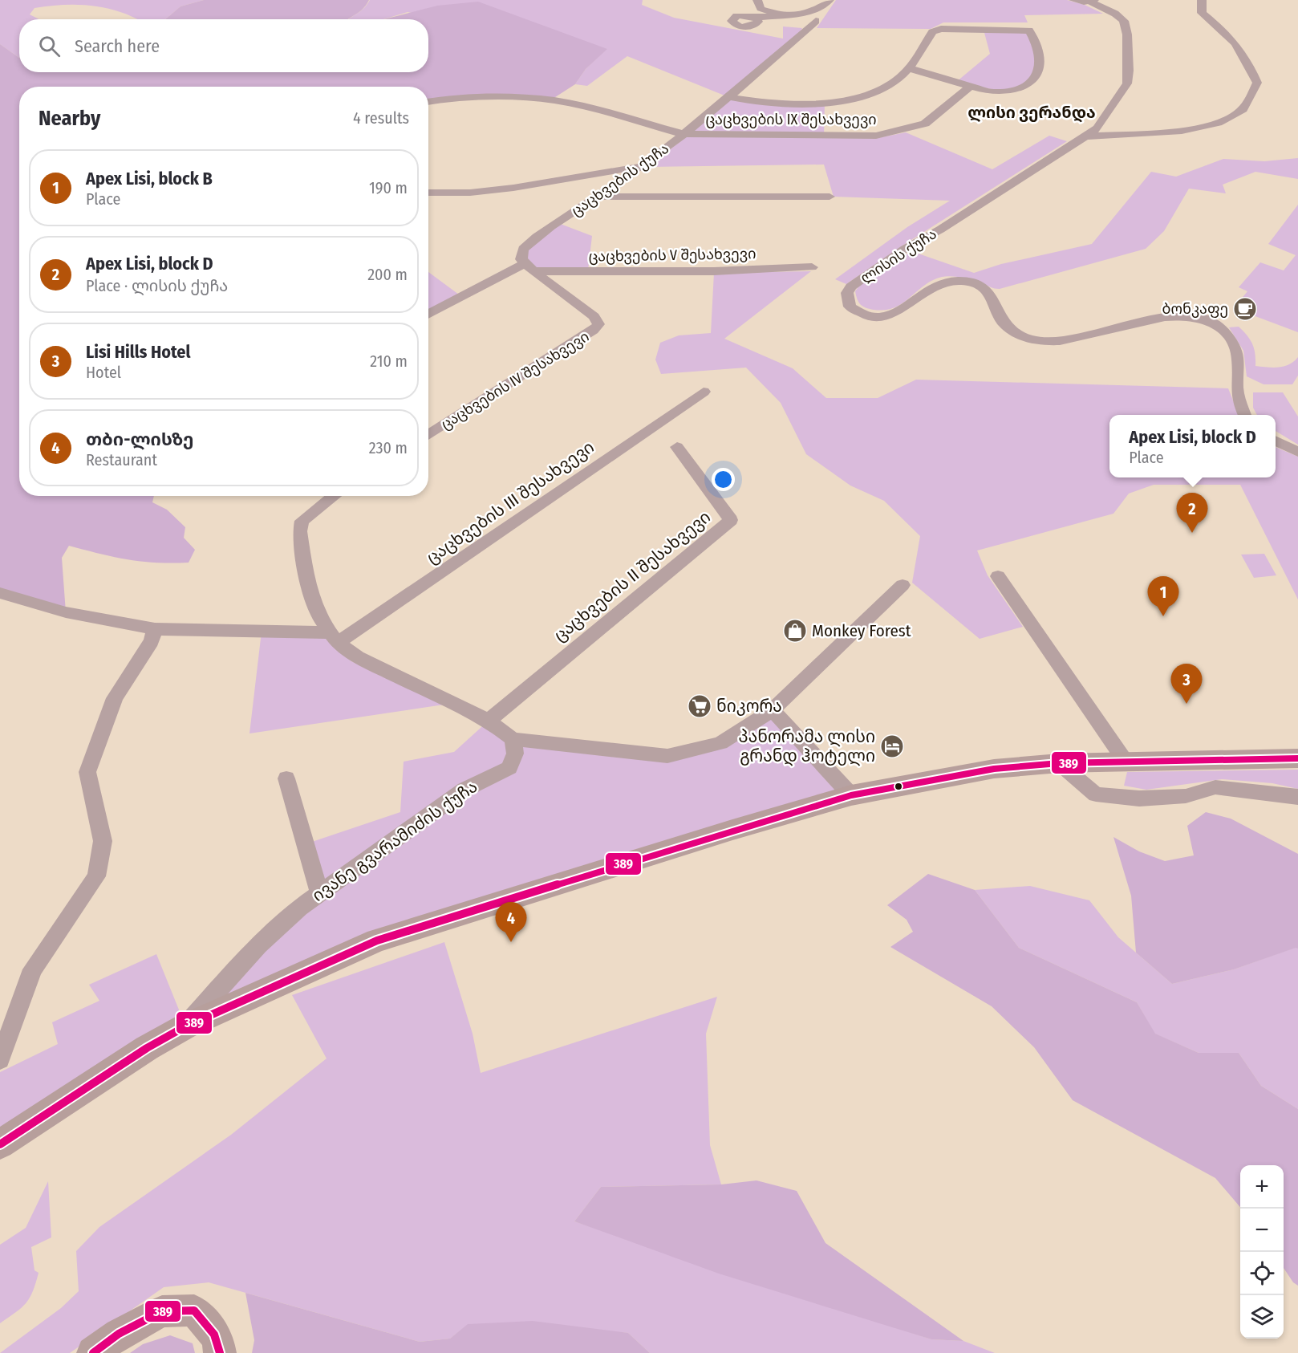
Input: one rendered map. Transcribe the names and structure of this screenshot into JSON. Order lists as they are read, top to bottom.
{
  "streets": {
    "street": [
      "ცაცხვების IX შესახვევი",
      "ცაცხვების ქუჩა",
      "ცაცხვების V შესახვევი",
      "ლისის ქუჩა",
      "ცაცხვების IV შესახვევი",
      "ცაცხვების III შესახვევი",
      "ცაცხვების II შესახვევი",
      "ივანე გვარამიძის ქუჩა"
    ]
  },
  "crossings": [
    ["ცაცხვების IX შესახვევი", "ცაცხვების ქუჩა"],
    ["ცაცხვების ქუჩა", "ცაცხვების V შესახვევი"],
    ["ცაცხვების ქუჩა", "ცაცხვების IV შესახვევი"],
    ["ცაცხვების V შესახვევი", "ცაცხვების IV შესახვევი"]
  ],
  "districts": ["ლისი ვერანდა"],
  "places": {
    "cafe": ["ბონკაფე"],
    "shop": ["Monkey Forest"],
    "supermarket": ["ნიკორა"],
    "hotel": ["პანორამა ლისი გრანდ ჰოტელი"]
  },
  "lines": ["transit line 389"],
  "page": {
    "search": "Search here",
    "heading": ["Nearby", "4 results"],
    "list": [
      {
        "mark": "1",
        "name": "Apex Lisi, block B",
        "note": "Place",
        "value": "190 m"
      },
      {
        "mark": "2",
        "name": "Apex Lisi, block D",
        "note": "Place · ლისის ქუჩა",
        "value": "200 m"
      },
      {
        "mark": "3",
        "name": "Lisi Hills Hotel",
        "note": "Hotel",
        "value": "210 m"
      },
      {
        "mark": "4",
        "name": "თბი-ლისზე",
        "note": "Restaurant",
        "value": "230 m"
      }
    ],
    "popup": ["Apex Lisi, block D", "Place"],
    "pins": [
      "2",
      "1",
      "3",
      "4"
    ],
    "map_buttons": ["+", "−"]
  }
}
